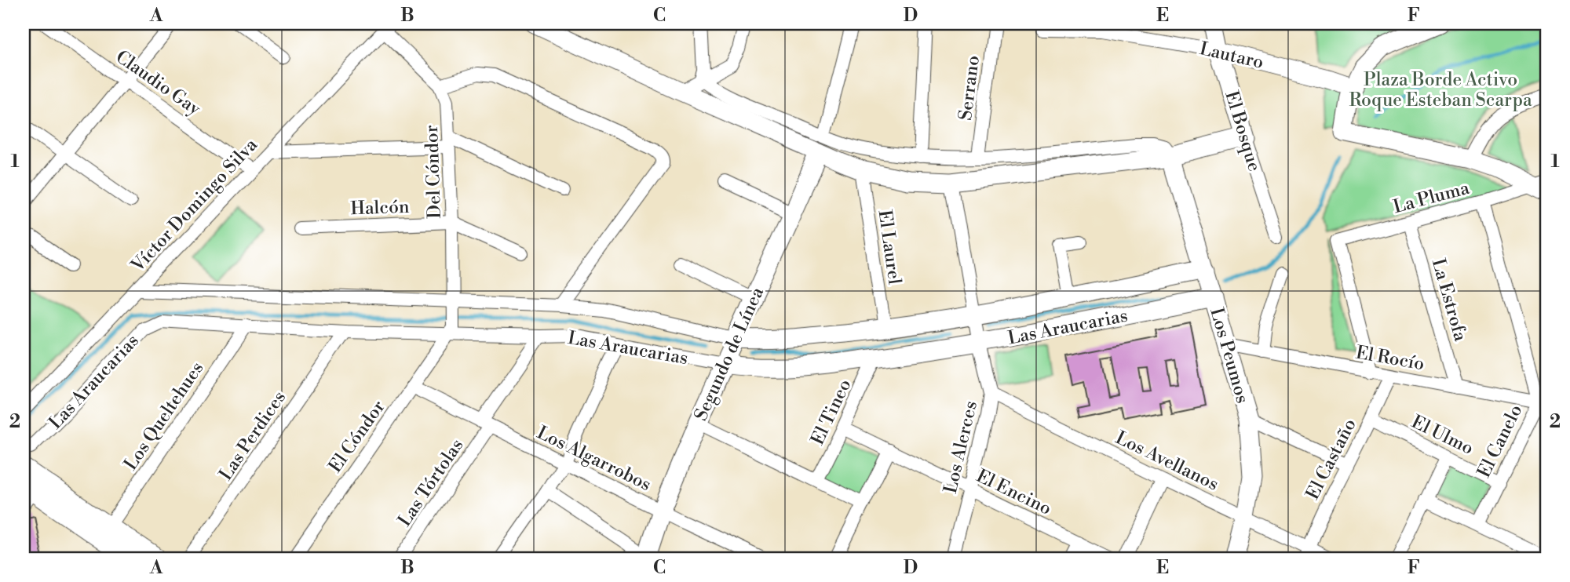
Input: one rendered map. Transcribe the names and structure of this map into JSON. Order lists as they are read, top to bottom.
{
  "streets": {
    "street": [
      "Lautaro",
      "Claudio Gay",
      "Serrano",
      "El Bosque",
      "Del Cóndor",
      "La Pluma",
      "Víctor Domingo Silva",
      "Halcón",
      "El Laurel",
      "La Estrofa",
      "Las Araucarias",
      "Segundo de Línea",
      "Los Peumos",
      "El Rocío",
      "El Tineo",
      "Los Queltehues",
      "El Ulmo",
      "Las Perdices",
      "El Cóndor",
      "El Canelo",
      "Los Alerces",
      "Los Algarrobos",
      "El Castaño",
      "Los Avellanos",
      "Las Tórtolas",
      "El Encino"
    ]
  },
  "crossings": [
    ["Lautaro", "El Bosque"],
    ["Claudio Gay", "Víctor Domingo Silva"],
    ["Del Cóndor", "Halcón"],
    ["Del Cóndor", "Las Araucarias"],
    ["Del Cóndor", "El Cóndor"],
    ["La Pluma", "La Estrofa"],
    ["La Pluma", "El Rocío"],
    ["Víctor Domingo Silva", "Las Araucarias"],
    ["El Laurel", "Las Araucarias"],
    ["La Estrofa", "El Rocío"],
    ["Las Araucarias", "Segundo de Línea"],
    ["Las Araucarias", "Los Peumos"],
    ["Las Araucarias", "El Tineo"],
    ["Las Araucarias", "Los Queltehues"],
    ["Las Araucarias", "Las Perdices"],
    ["Las Araucarias", "El Cóndor"],
    ["Las Araucarias", "Los Alerces"],
    ["Las Araucarias", "Las Tórtolas"],
    ["Segundo de Línea", "Los Algarrobos"],
    ["Los Peumos", "El Rocío"],
    ["Los Peumos", "Los Avellanos"],
    ["El Rocío", "El Canelo"],
    ["El Rocío", "El Castaño"],
    ["El Tineo", "El Encino"],
    ["El Ulmo", "El Canelo"],
    ["El Ulmo", "El Castaño"],
    ["El Cóndor", "Los Algarrobos"],
    ["Los Alerces", "Los Avellanos"],
    ["Los Alerces", "El Encino"],
    ["Los Algarrobos", "Las Tórtolas"],
    ["El Castaño", "Los Avellanos"]
  ],
  "parks": ["Plaza Borde Activo Roque Esteban Scarpa"],
  "grid": {
    "columns": [
      "A",
      "B",
      "C",
      "D",
      "E",
      "F"
    ],
    "rows": ["1", "2"]
  }
}
